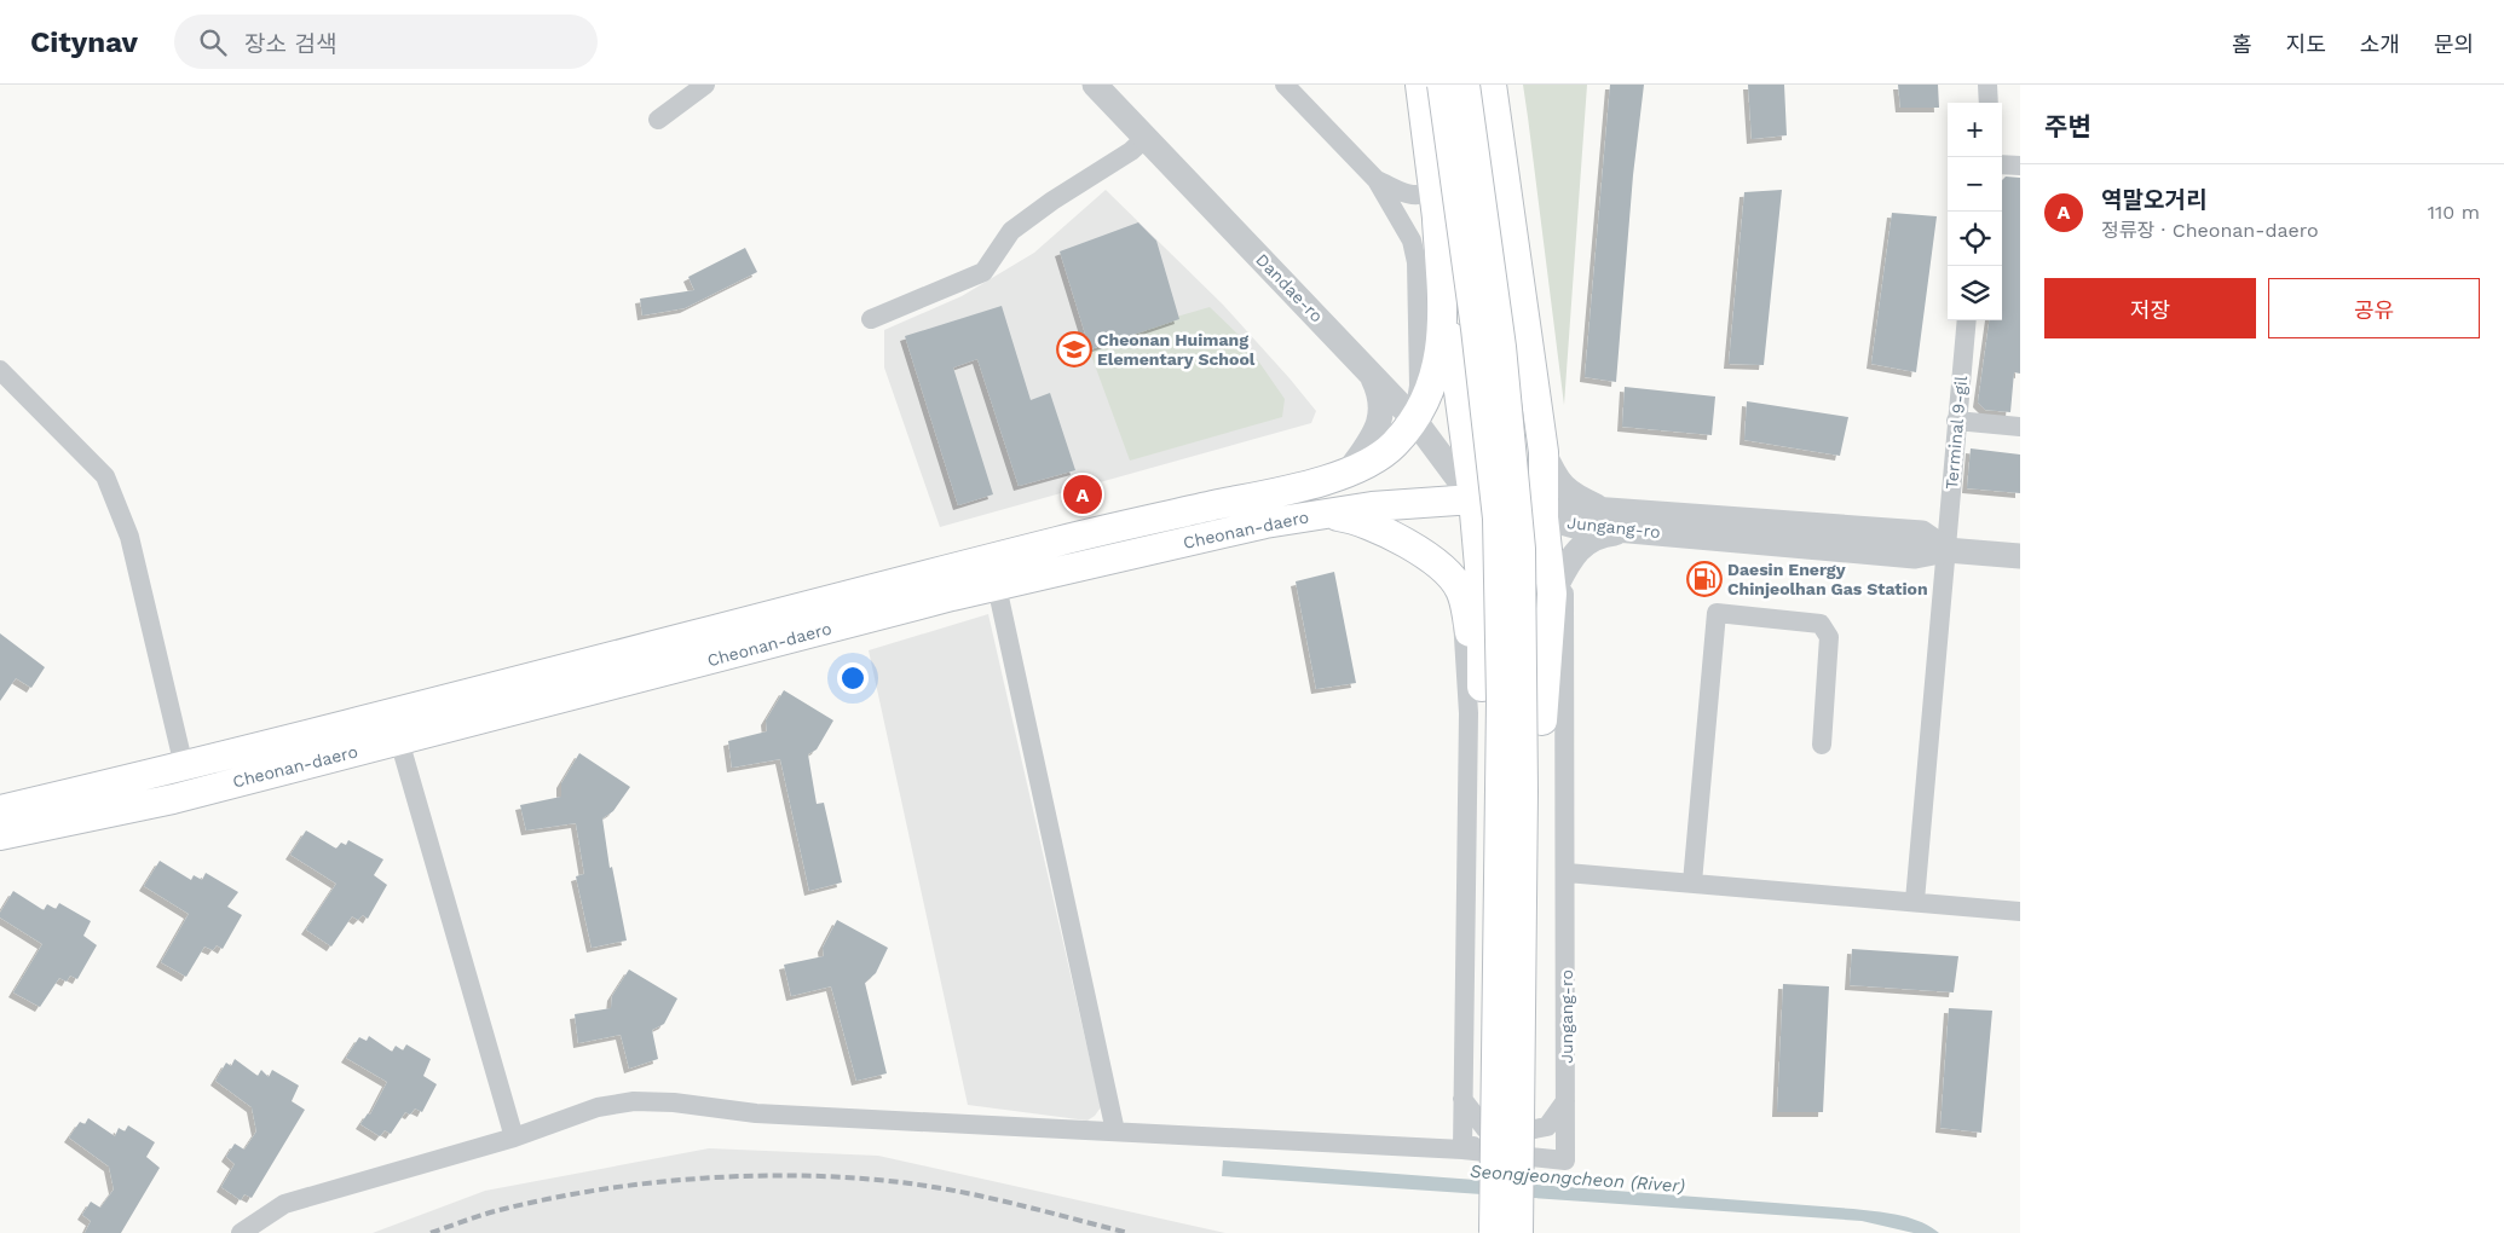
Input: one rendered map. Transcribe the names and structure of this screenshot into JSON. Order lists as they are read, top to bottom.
{
  "streets": {
    "main road": ["Cheonan-daero"],
    "street": ["Dandae-ro", "Terminal 9-gil", "Jungang-ro"]
  },
  "crossings": [
    ["Dandae-ro", "Cheonan-daero"],
    ["Terminal 9-gil", "Jungang-ro"],
    ["Jungang-ro", "Cheonan-daero"]
  ],
  "water": ["Seongjeongcheon (River)"],
  "places": {
    "school or university": ["Cheonan Huimang Elementary School"],
    "fuel station": ["Daesin Energy Chinjeolhan Gas Station"]
  },
  "page": {
    "header": "Citynav",
    "search": "장소 검색",
    "nav": [
      "홈",
      "지도",
      "소개",
      "문의"
    ],
    "heading": "주변",
    "map_buttons": ["+", "−"],
    "list": [
      {
        "mark": "A",
        "name": "역말오거리",
        "note": "정류장 · Cheonan-daero",
        "value": "110 m"
      }
    ],
    "buttons": ["저장", "공유"],
    "pins": "A"
  }
}
